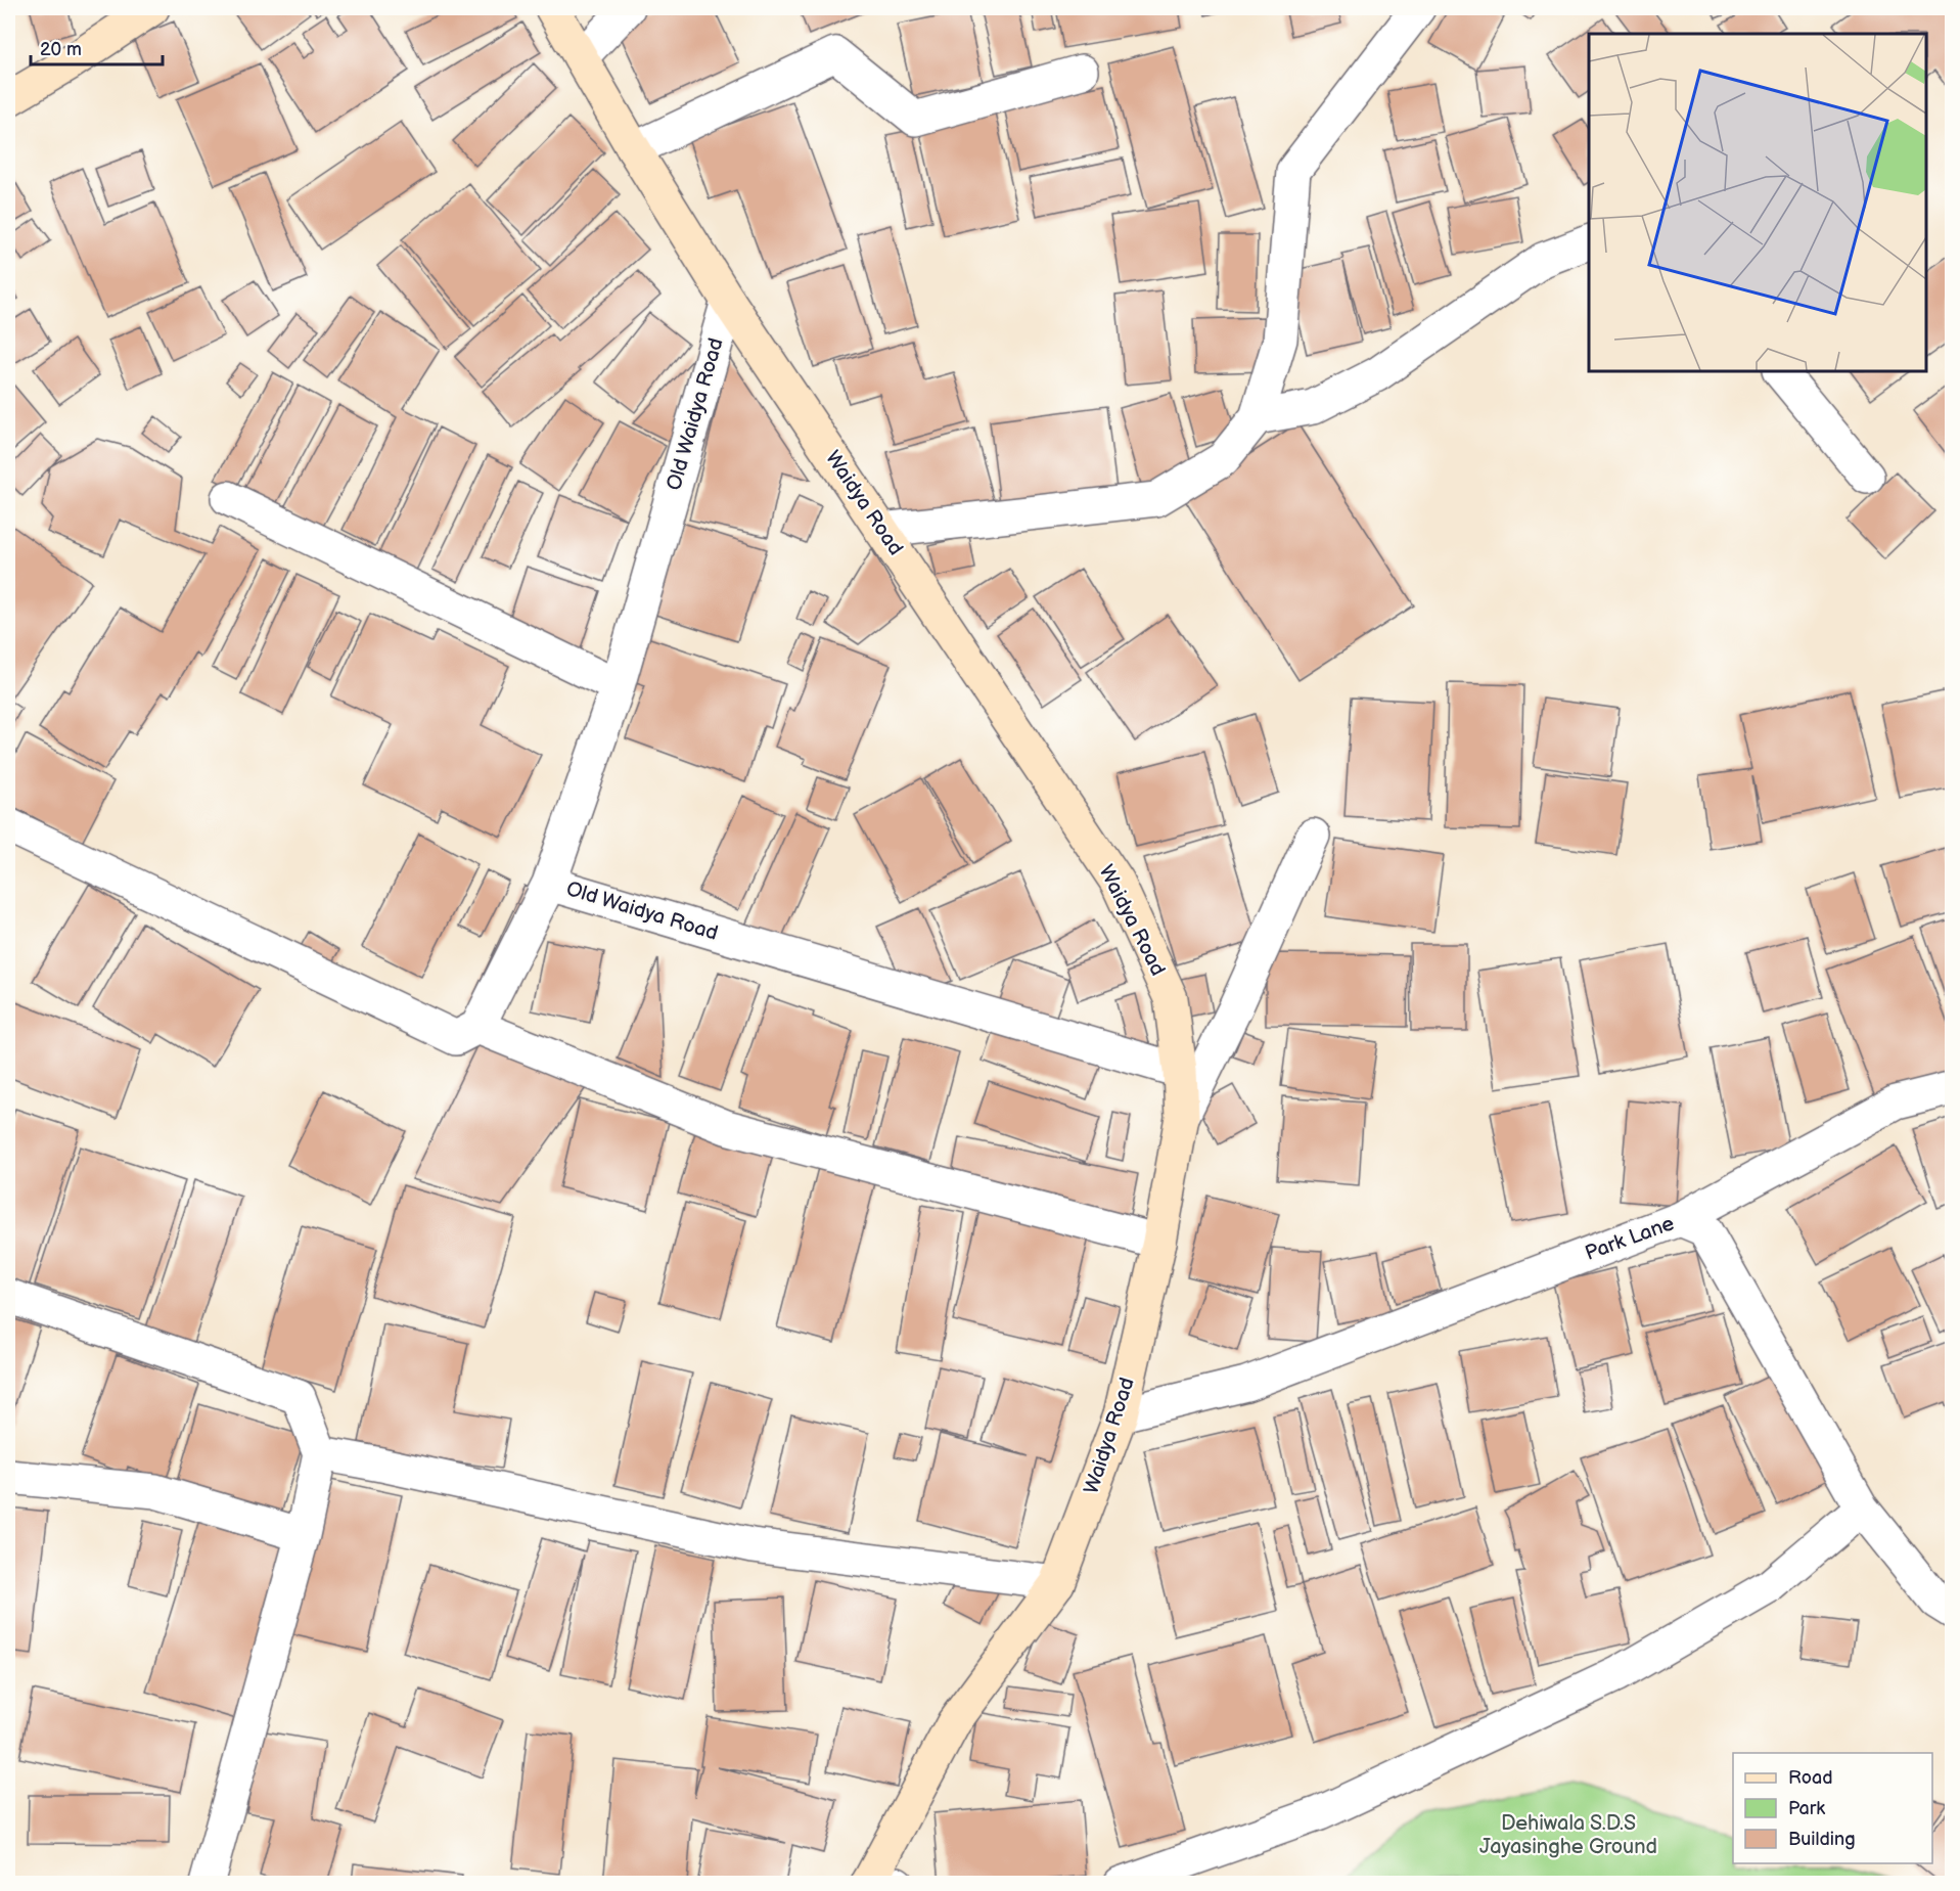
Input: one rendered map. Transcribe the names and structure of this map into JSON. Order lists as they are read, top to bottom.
{
  "streets": {
    "street": ["Old Waidya Road", "Waidya Road", "Park Lane"]
  },
  "crossings": [
    ["Old Waidya Road", "Waidya Road"],
    ["Waidya Road", "Park Lane"]
  ],
  "parks": ["Dehiwala S.D.S Jayasinghe Ground"],
  "legend": ["Road", "Park", "Building"],
  "scale_bar": "20 m"
}
